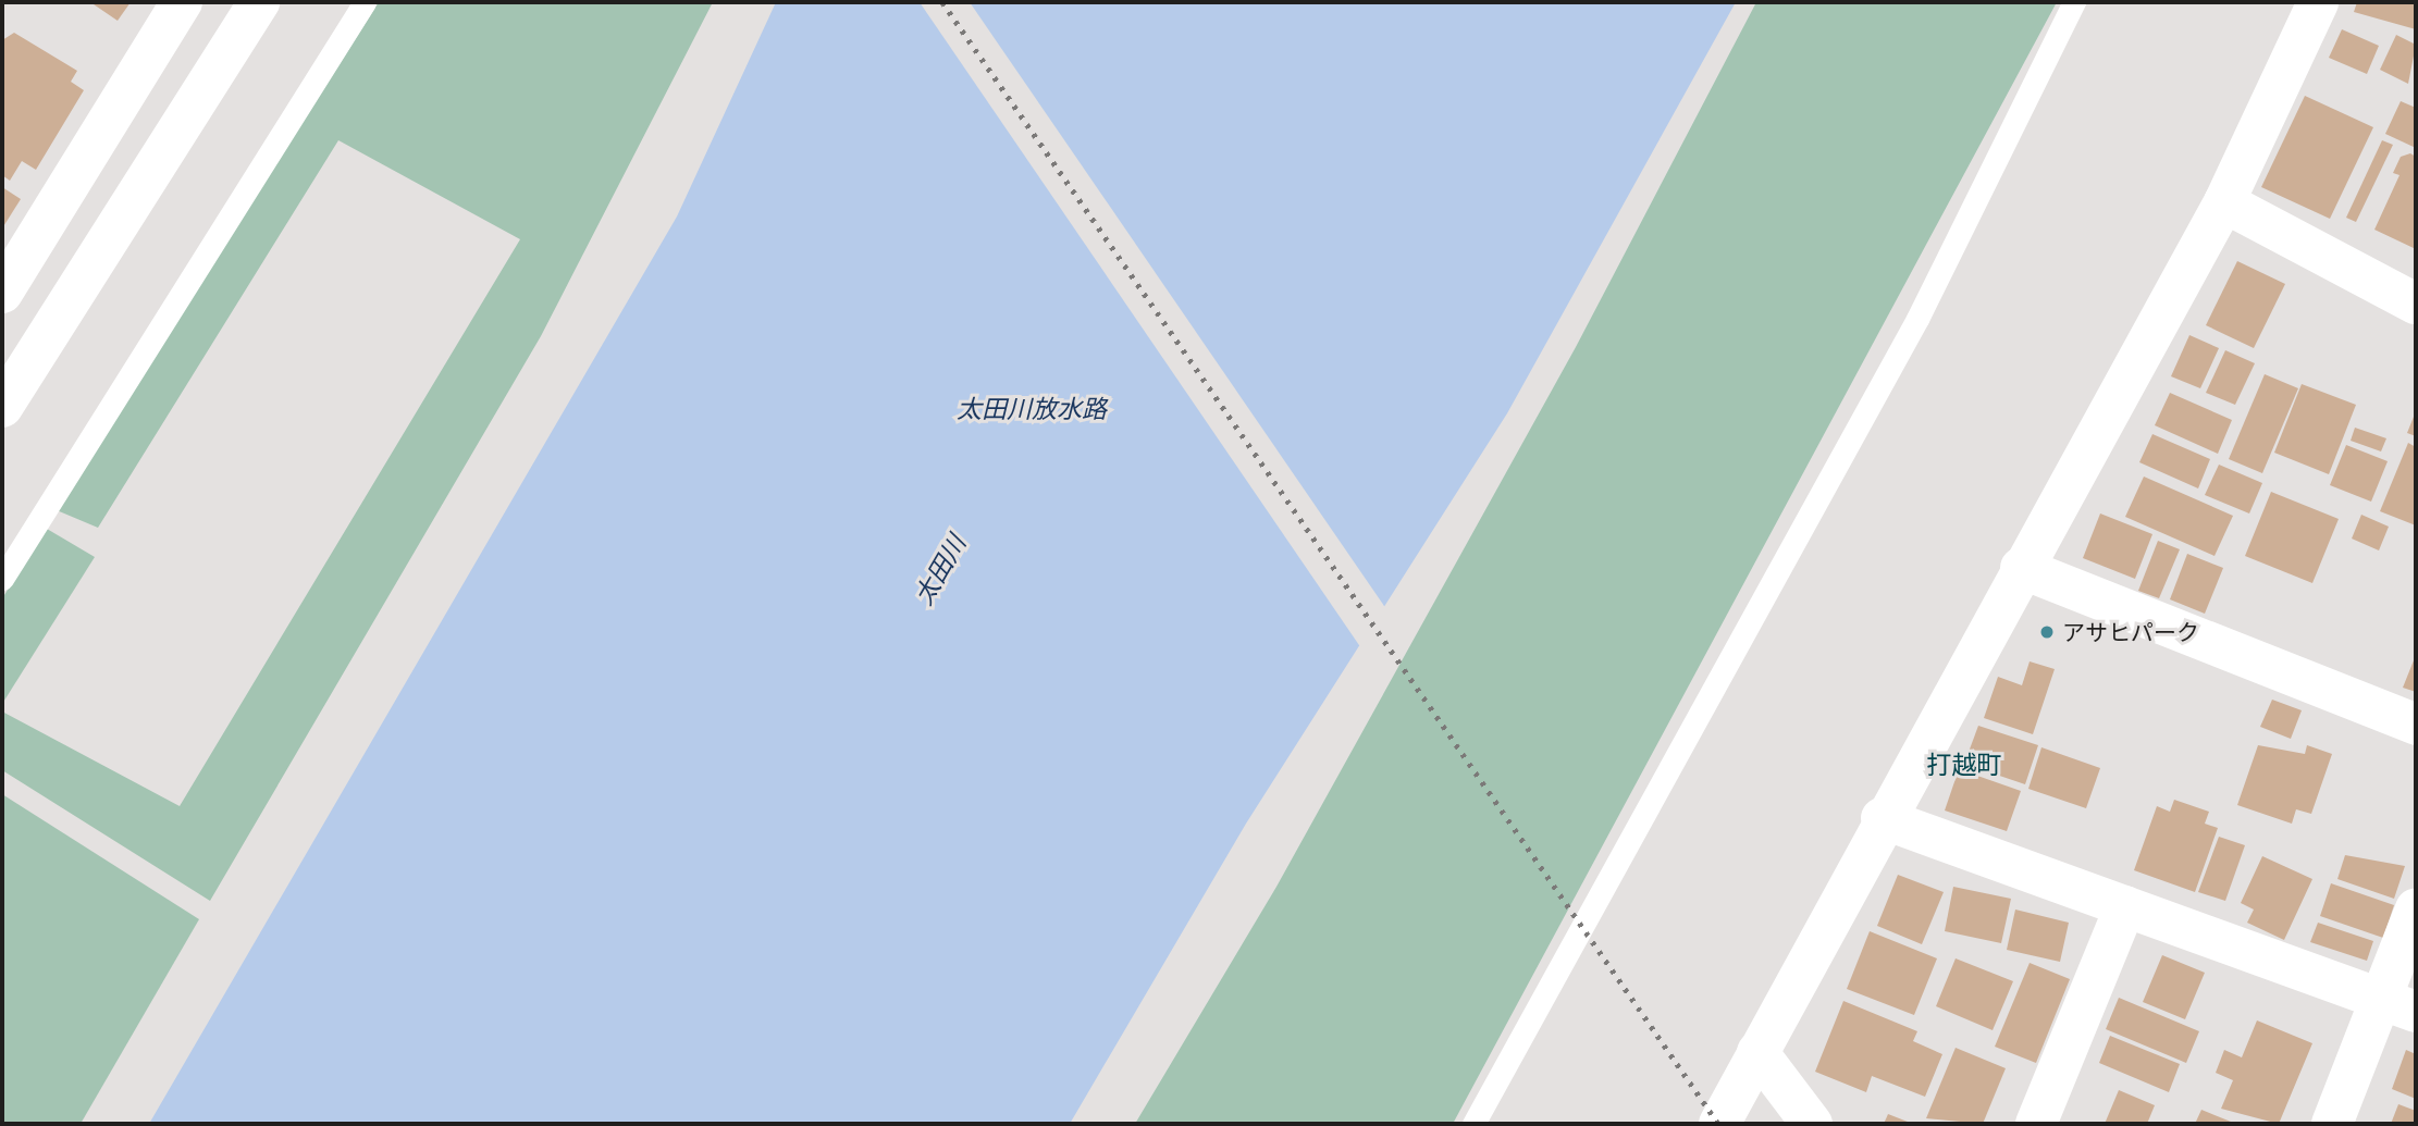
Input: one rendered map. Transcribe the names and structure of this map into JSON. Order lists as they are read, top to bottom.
{
  "districts": ["打越町"],
  "water": ["太田川放水路", "太田川"],
  "places": ["アサヒパーク"]
}
